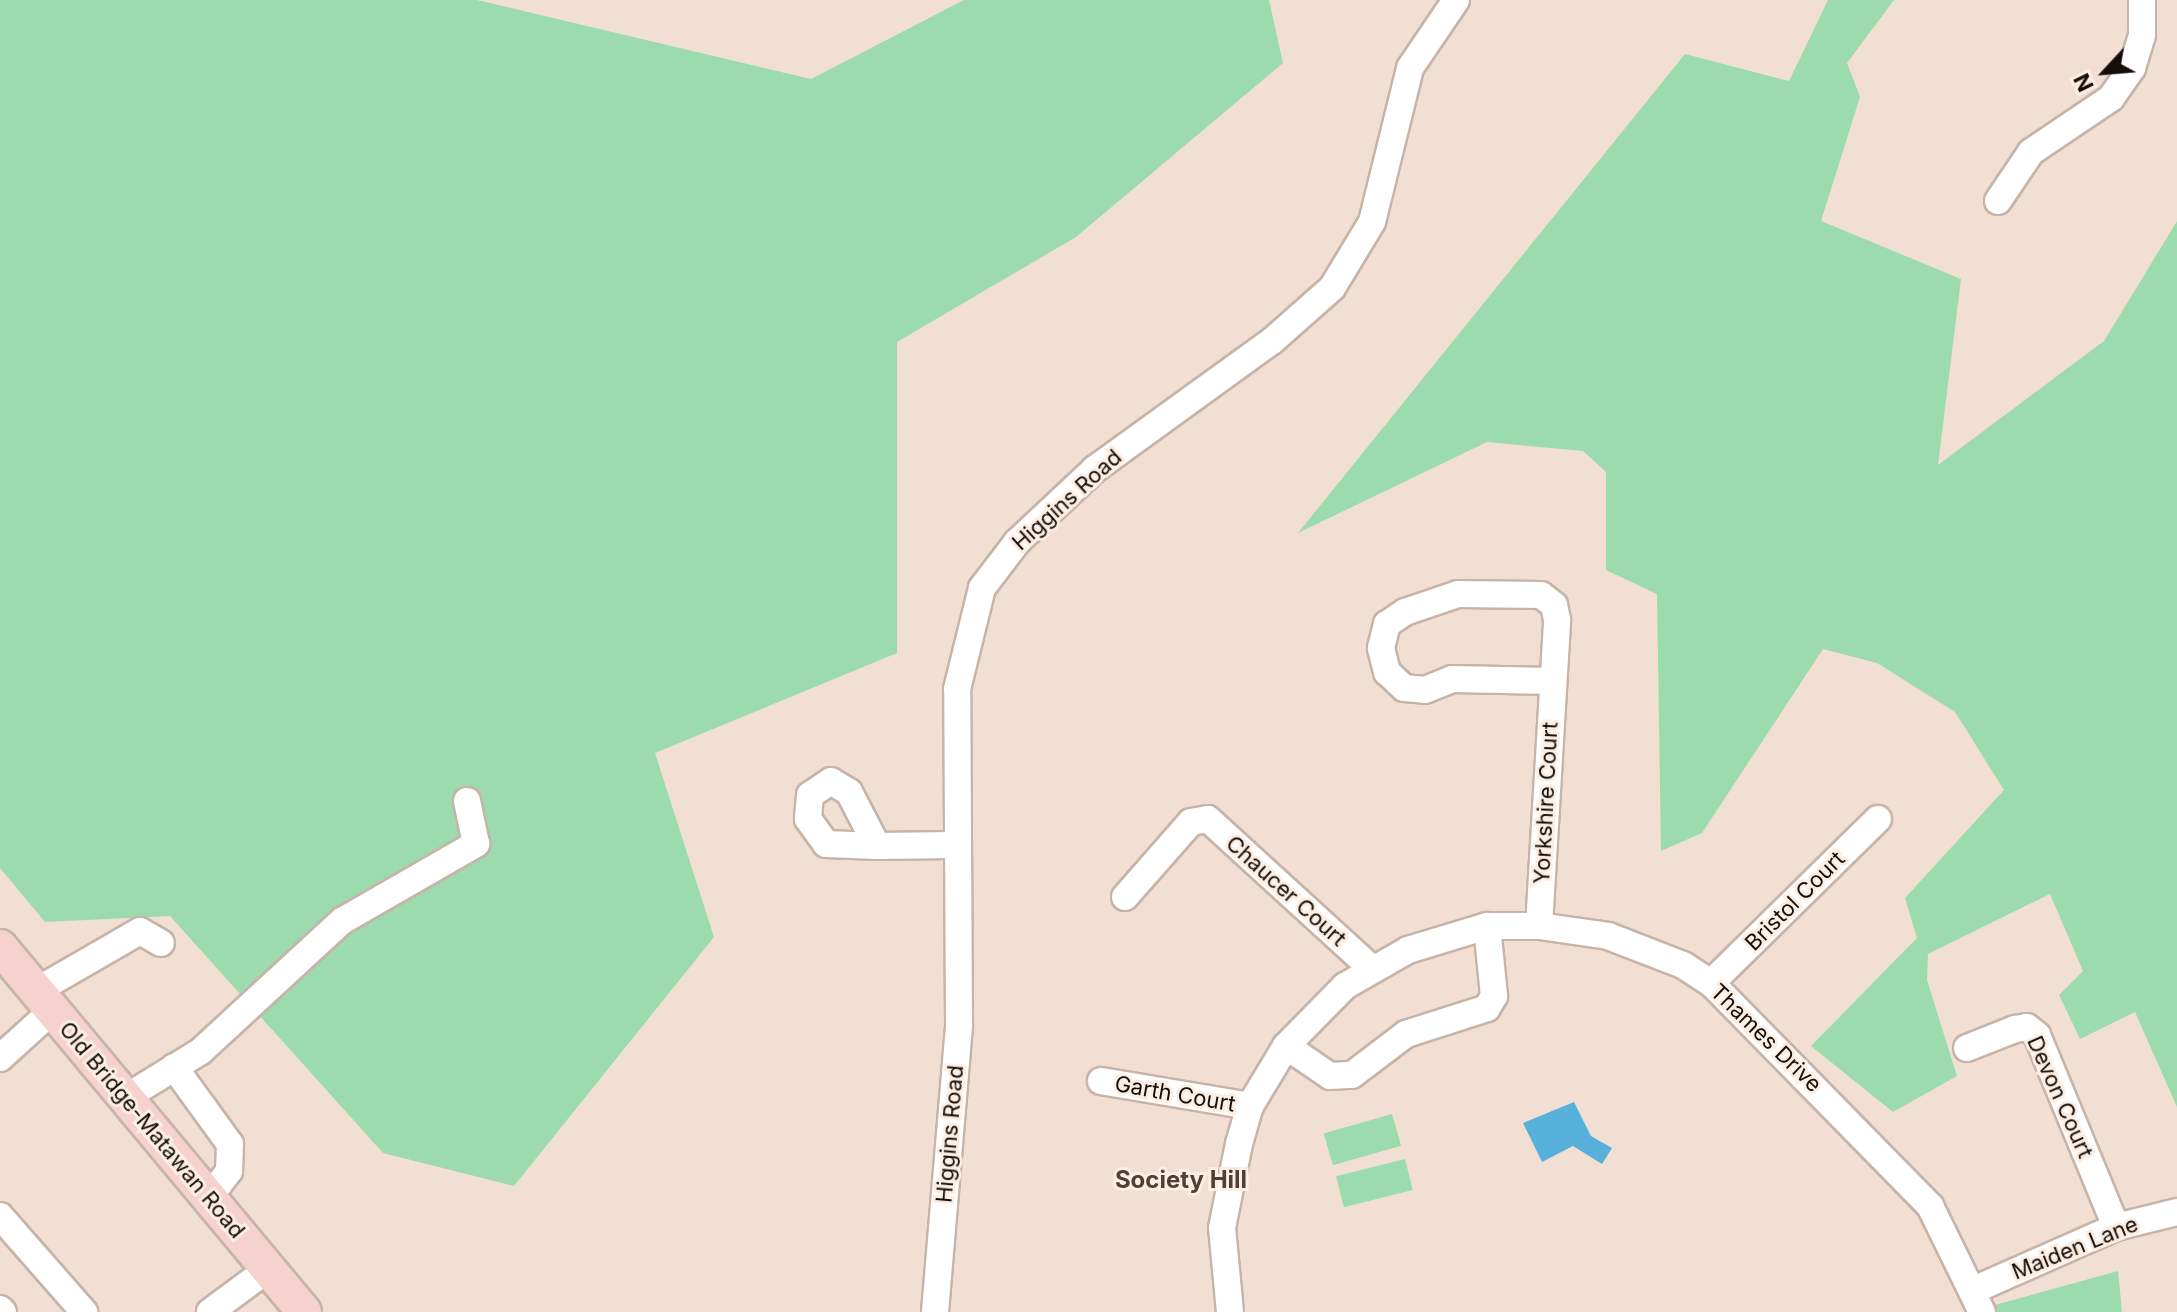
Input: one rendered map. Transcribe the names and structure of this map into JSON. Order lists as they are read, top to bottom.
{
  "streets": {
    "main road": ["Old Bridge-Matawan Road"],
    "street": [
      "Higgins Road",
      "Yorkshire Court",
      "Chaucer Court",
      "Bristol Court",
      "Thames Drive",
      "Garth Court",
      "Devon Court",
      "Maiden Lane"
    ]
  },
  "crossings": [
    ["Yorkshire Court", "Thames Drive"],
    ["Chaucer Court", "Thames Drive"],
    ["Bristol Court", "Thames Drive"],
    ["Thames Drive", "Garth Court"],
    ["Thames Drive", "Maiden Lane"],
    ["Devon Court", "Maiden Lane"]
  ],
  "districts": ["Society Hill"],
  "north": "bottom left"
}
